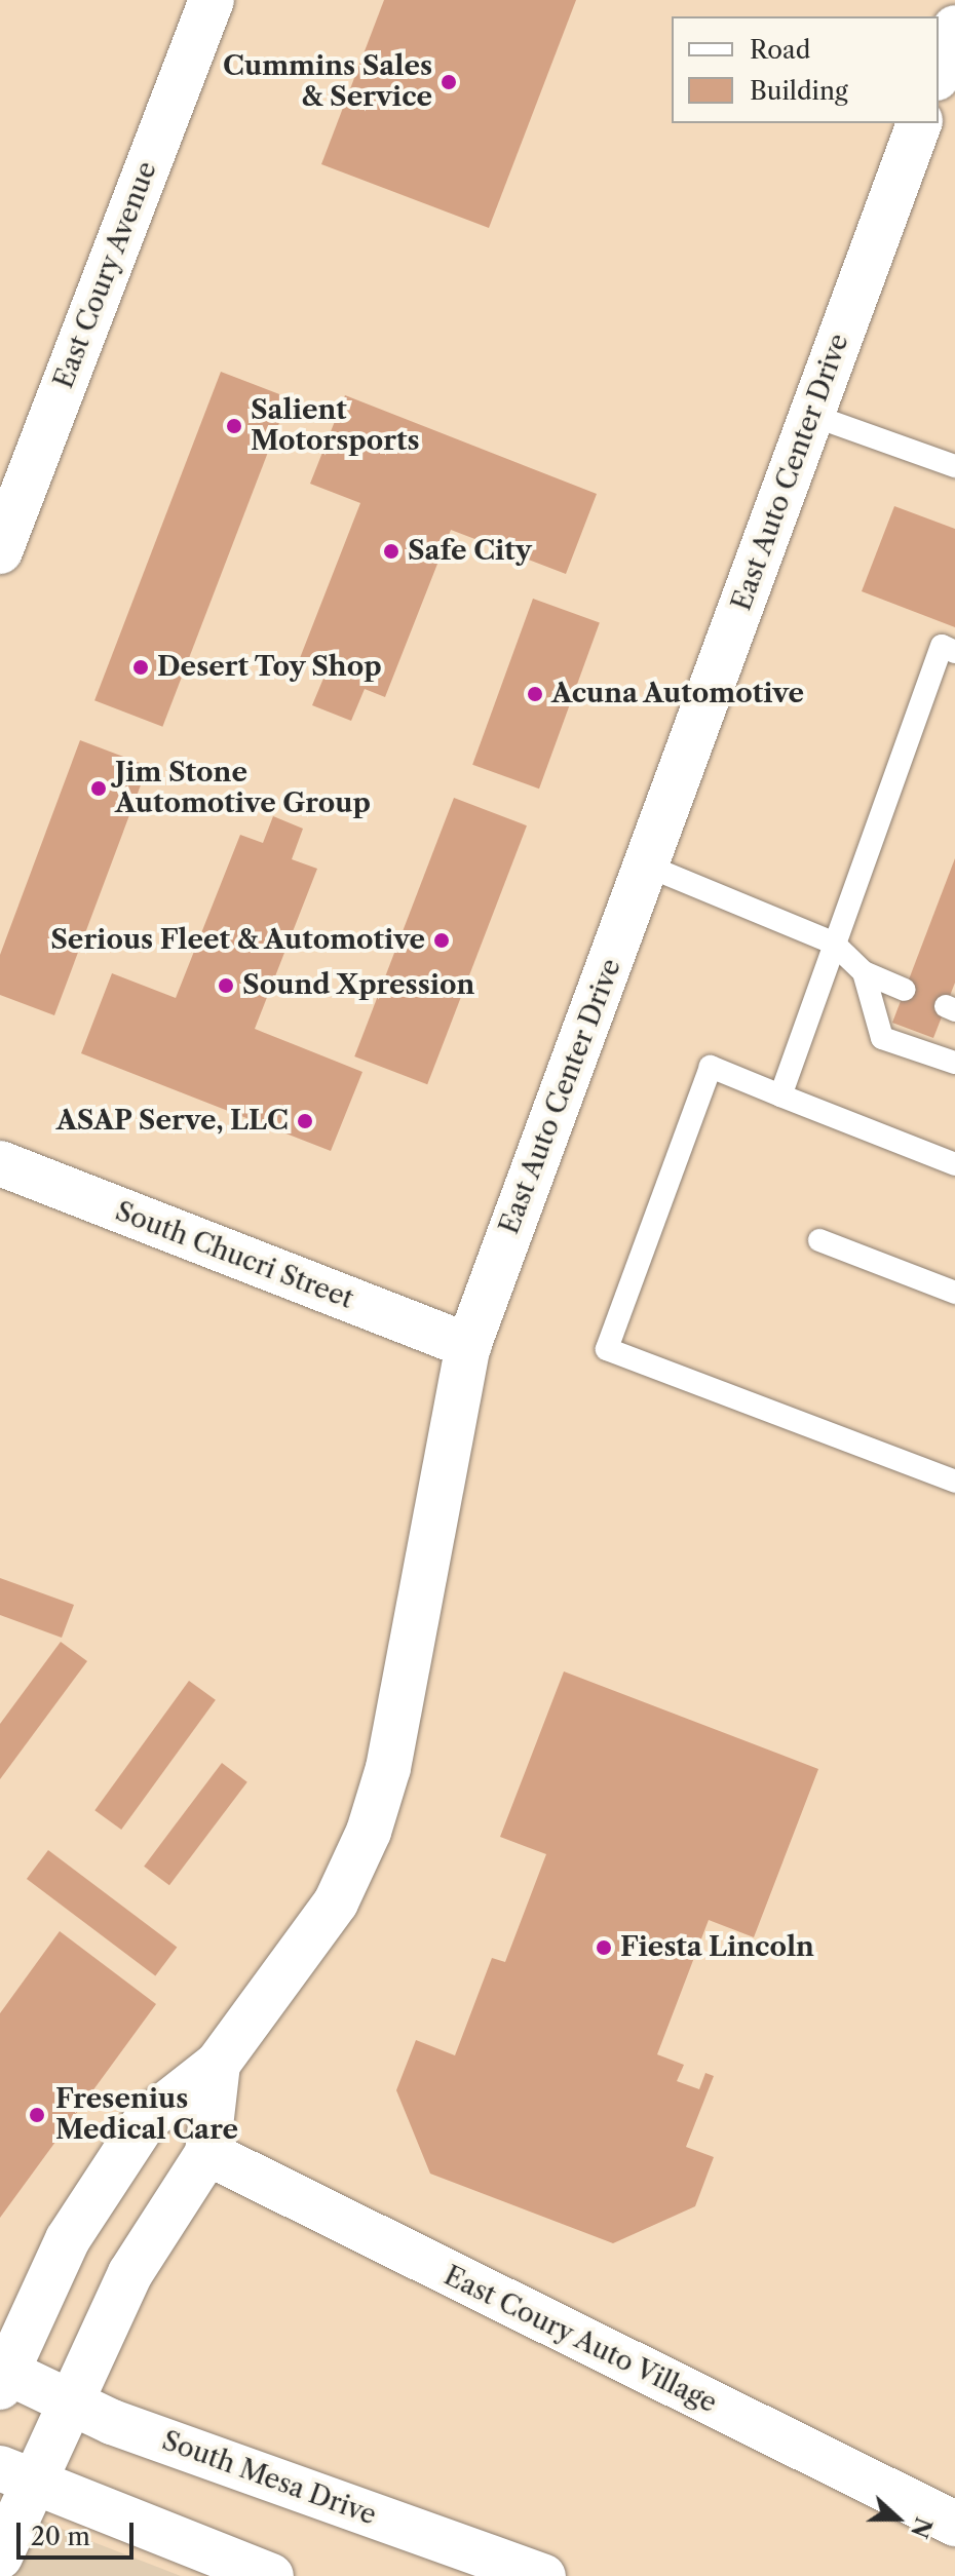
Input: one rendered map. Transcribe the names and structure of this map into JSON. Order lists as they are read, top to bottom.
{
  "streets": {
    "street": [
      "East Coury Avenue",
      "East Auto Center Drive",
      "South Chucri Street",
      "East Coury Auto Village",
      "South Mesa Drive"
    ]
  },
  "crossings": [
    ["East Auto Center Drive", "South Chucri Street"],
    ["East Auto Center Drive", "East Coury Auto Village"],
    ["East Auto Center Drive", "South Mesa Drive"]
  ],
  "places": [
    "Cummins Sales & Service",
    "Salient Motorsports",
    "Safe City",
    "Desert Toy Shop",
    "Acuna Automotive",
    "Jim Stone Automotive Group",
    "Serious Fleet & Automotive",
    "Sound Xpression",
    "ASAP Serve, LLC",
    "Fiesta Lincoln",
    "Fresenius Medical Care"
  ],
  "legend": ["Road", "Building"],
  "scale_bar": "20 m",
  "north": "right"
}
